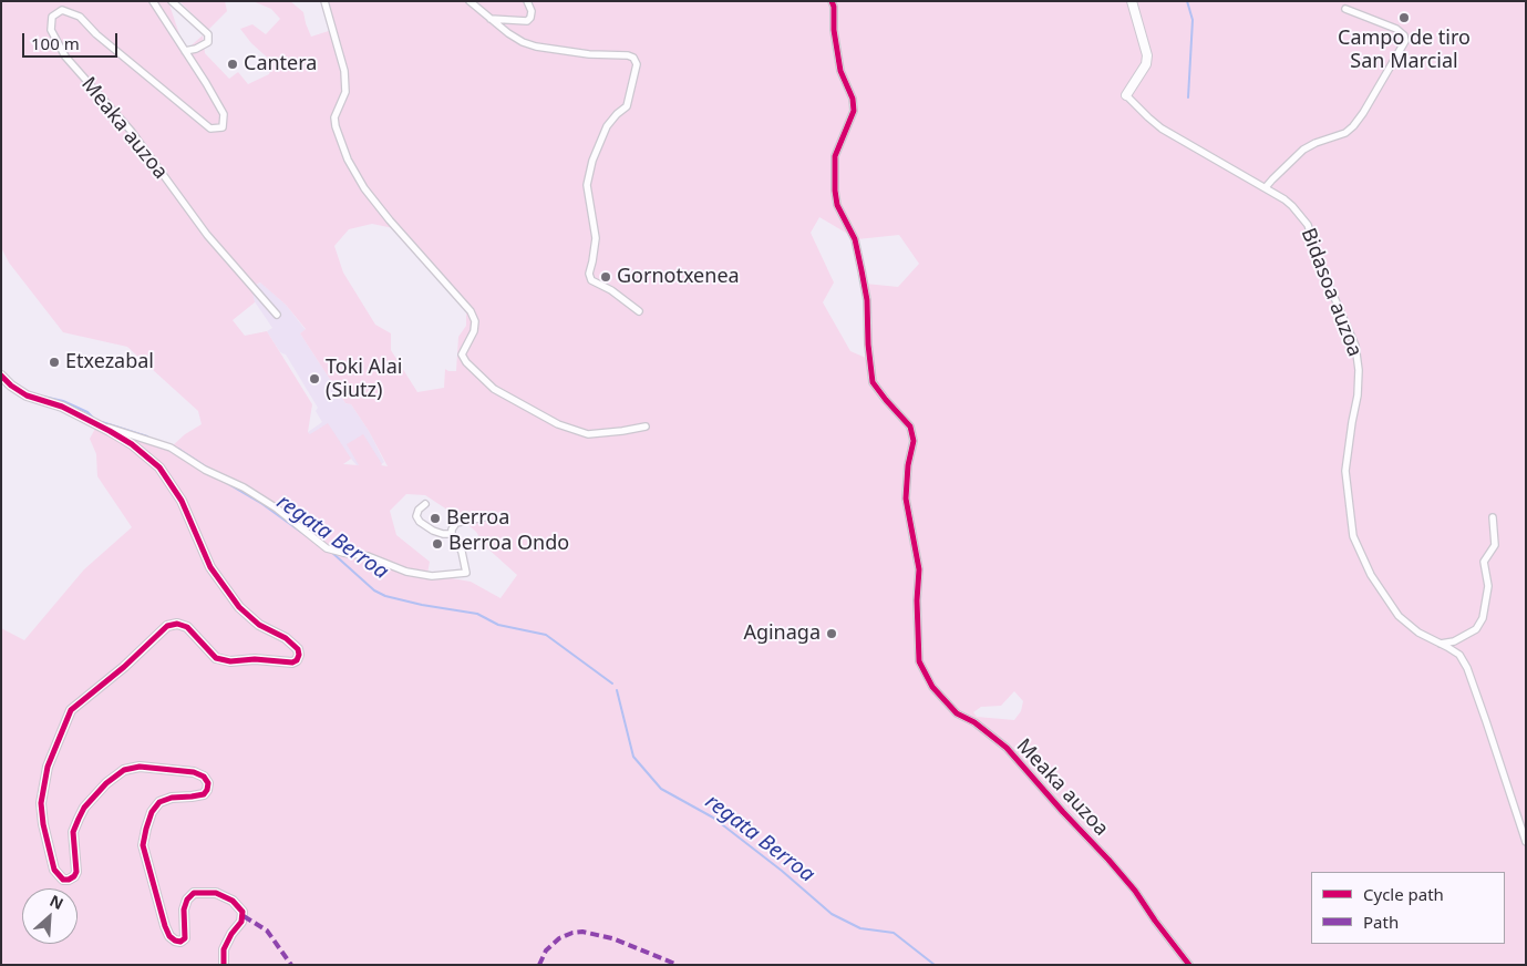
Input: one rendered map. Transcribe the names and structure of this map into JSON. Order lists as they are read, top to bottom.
{
  "streets": {
    "street": ["Meaka auzoa", "Bidasoa auzoa"]
  },
  "water": ["regata Berroa"],
  "places": [
    "Campo de tiro San Marcial",
    "Cantera",
    "Gornotxenea",
    "Etxezabal",
    "Toki Alai (Siutz)",
    "Berroa",
    "Berroa Ondo",
    "Aginaga"
  ],
  "legend": ["Cycle path", "Path"],
  "scale_bar": "100 m",
  "north": "top right"
}
